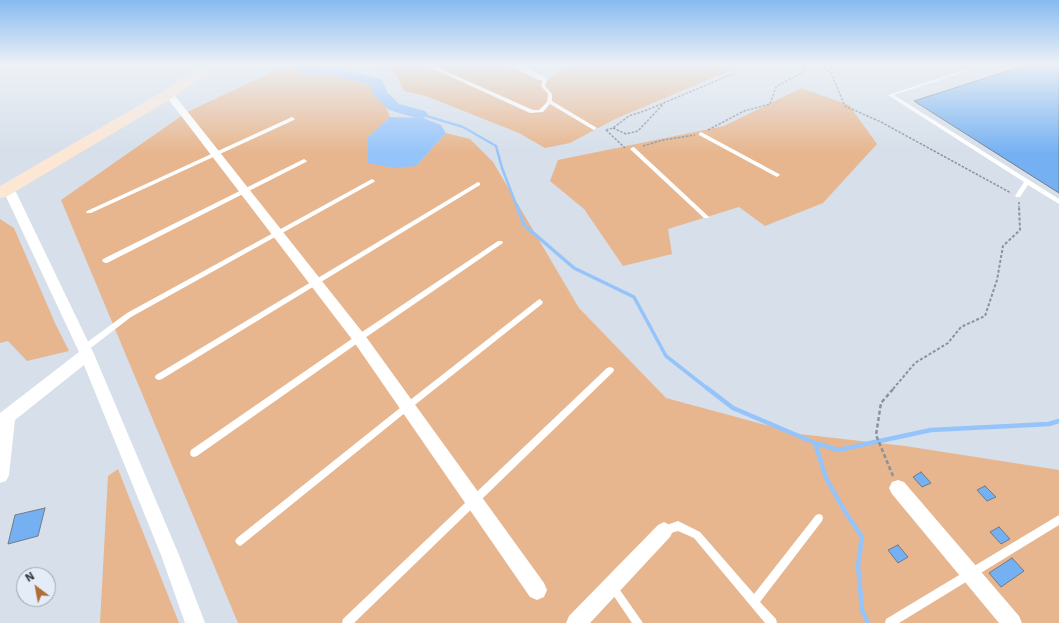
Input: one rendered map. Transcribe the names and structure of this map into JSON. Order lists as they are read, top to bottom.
{
  "north": "top left"
}
